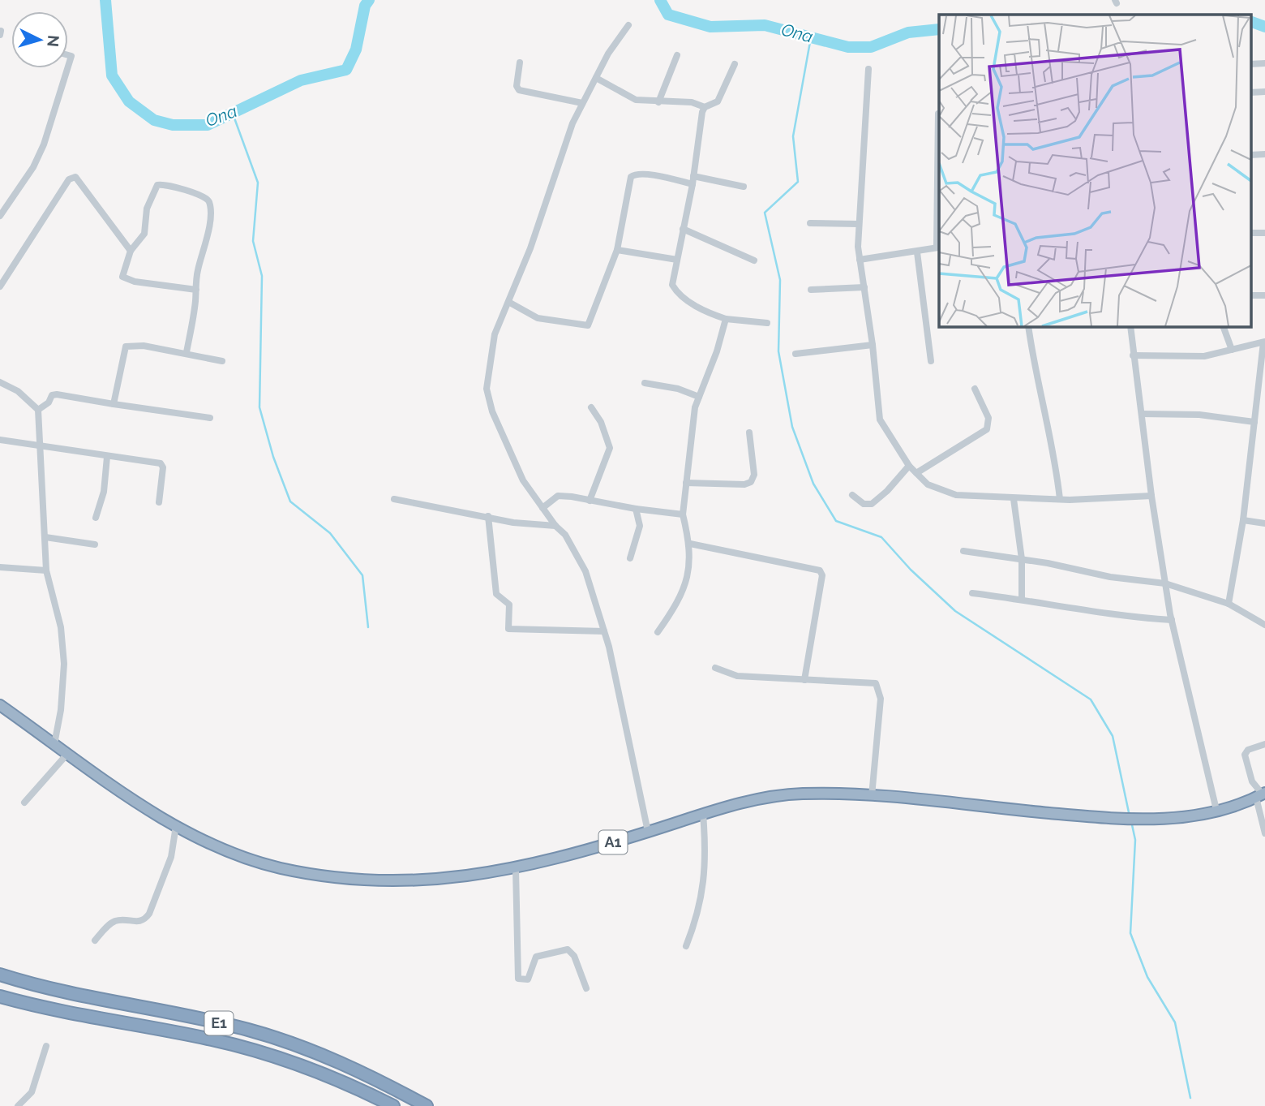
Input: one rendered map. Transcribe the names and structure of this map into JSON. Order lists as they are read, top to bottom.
{
  "streets": {
    "highway": ["A1", "E1"]
  },
  "water": ["Ona"],
  "north": "right"
}
